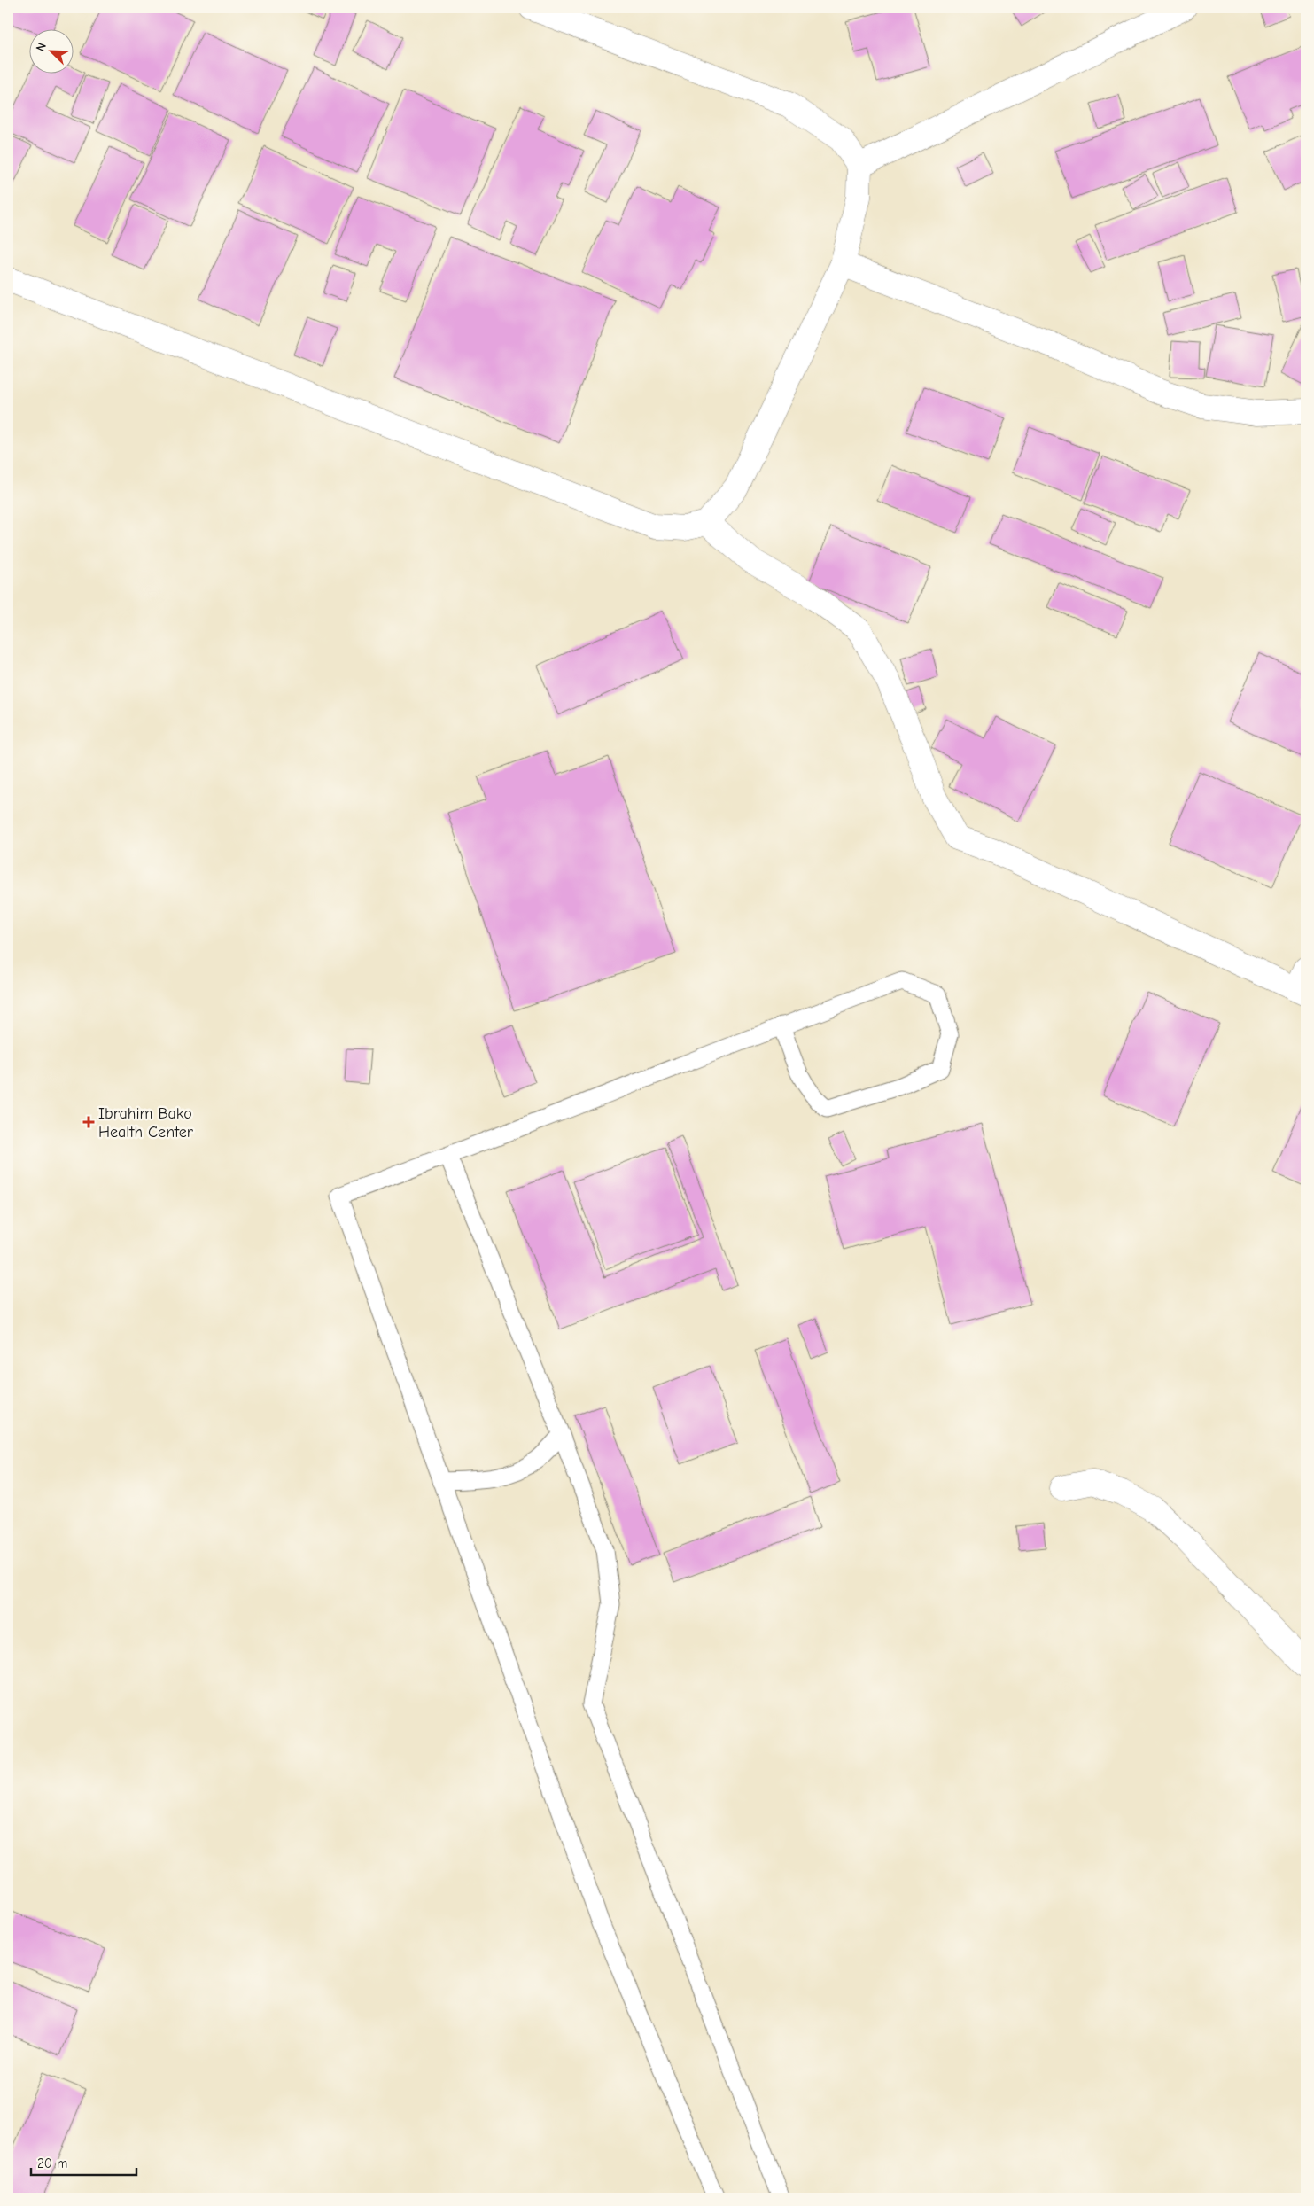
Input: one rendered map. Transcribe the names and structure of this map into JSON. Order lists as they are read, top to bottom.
{
  "places": {
    "health": ["Ibrahim Bako Health Center"]
  },
  "scale_bar": "20 m",
  "north": "top left"
}
